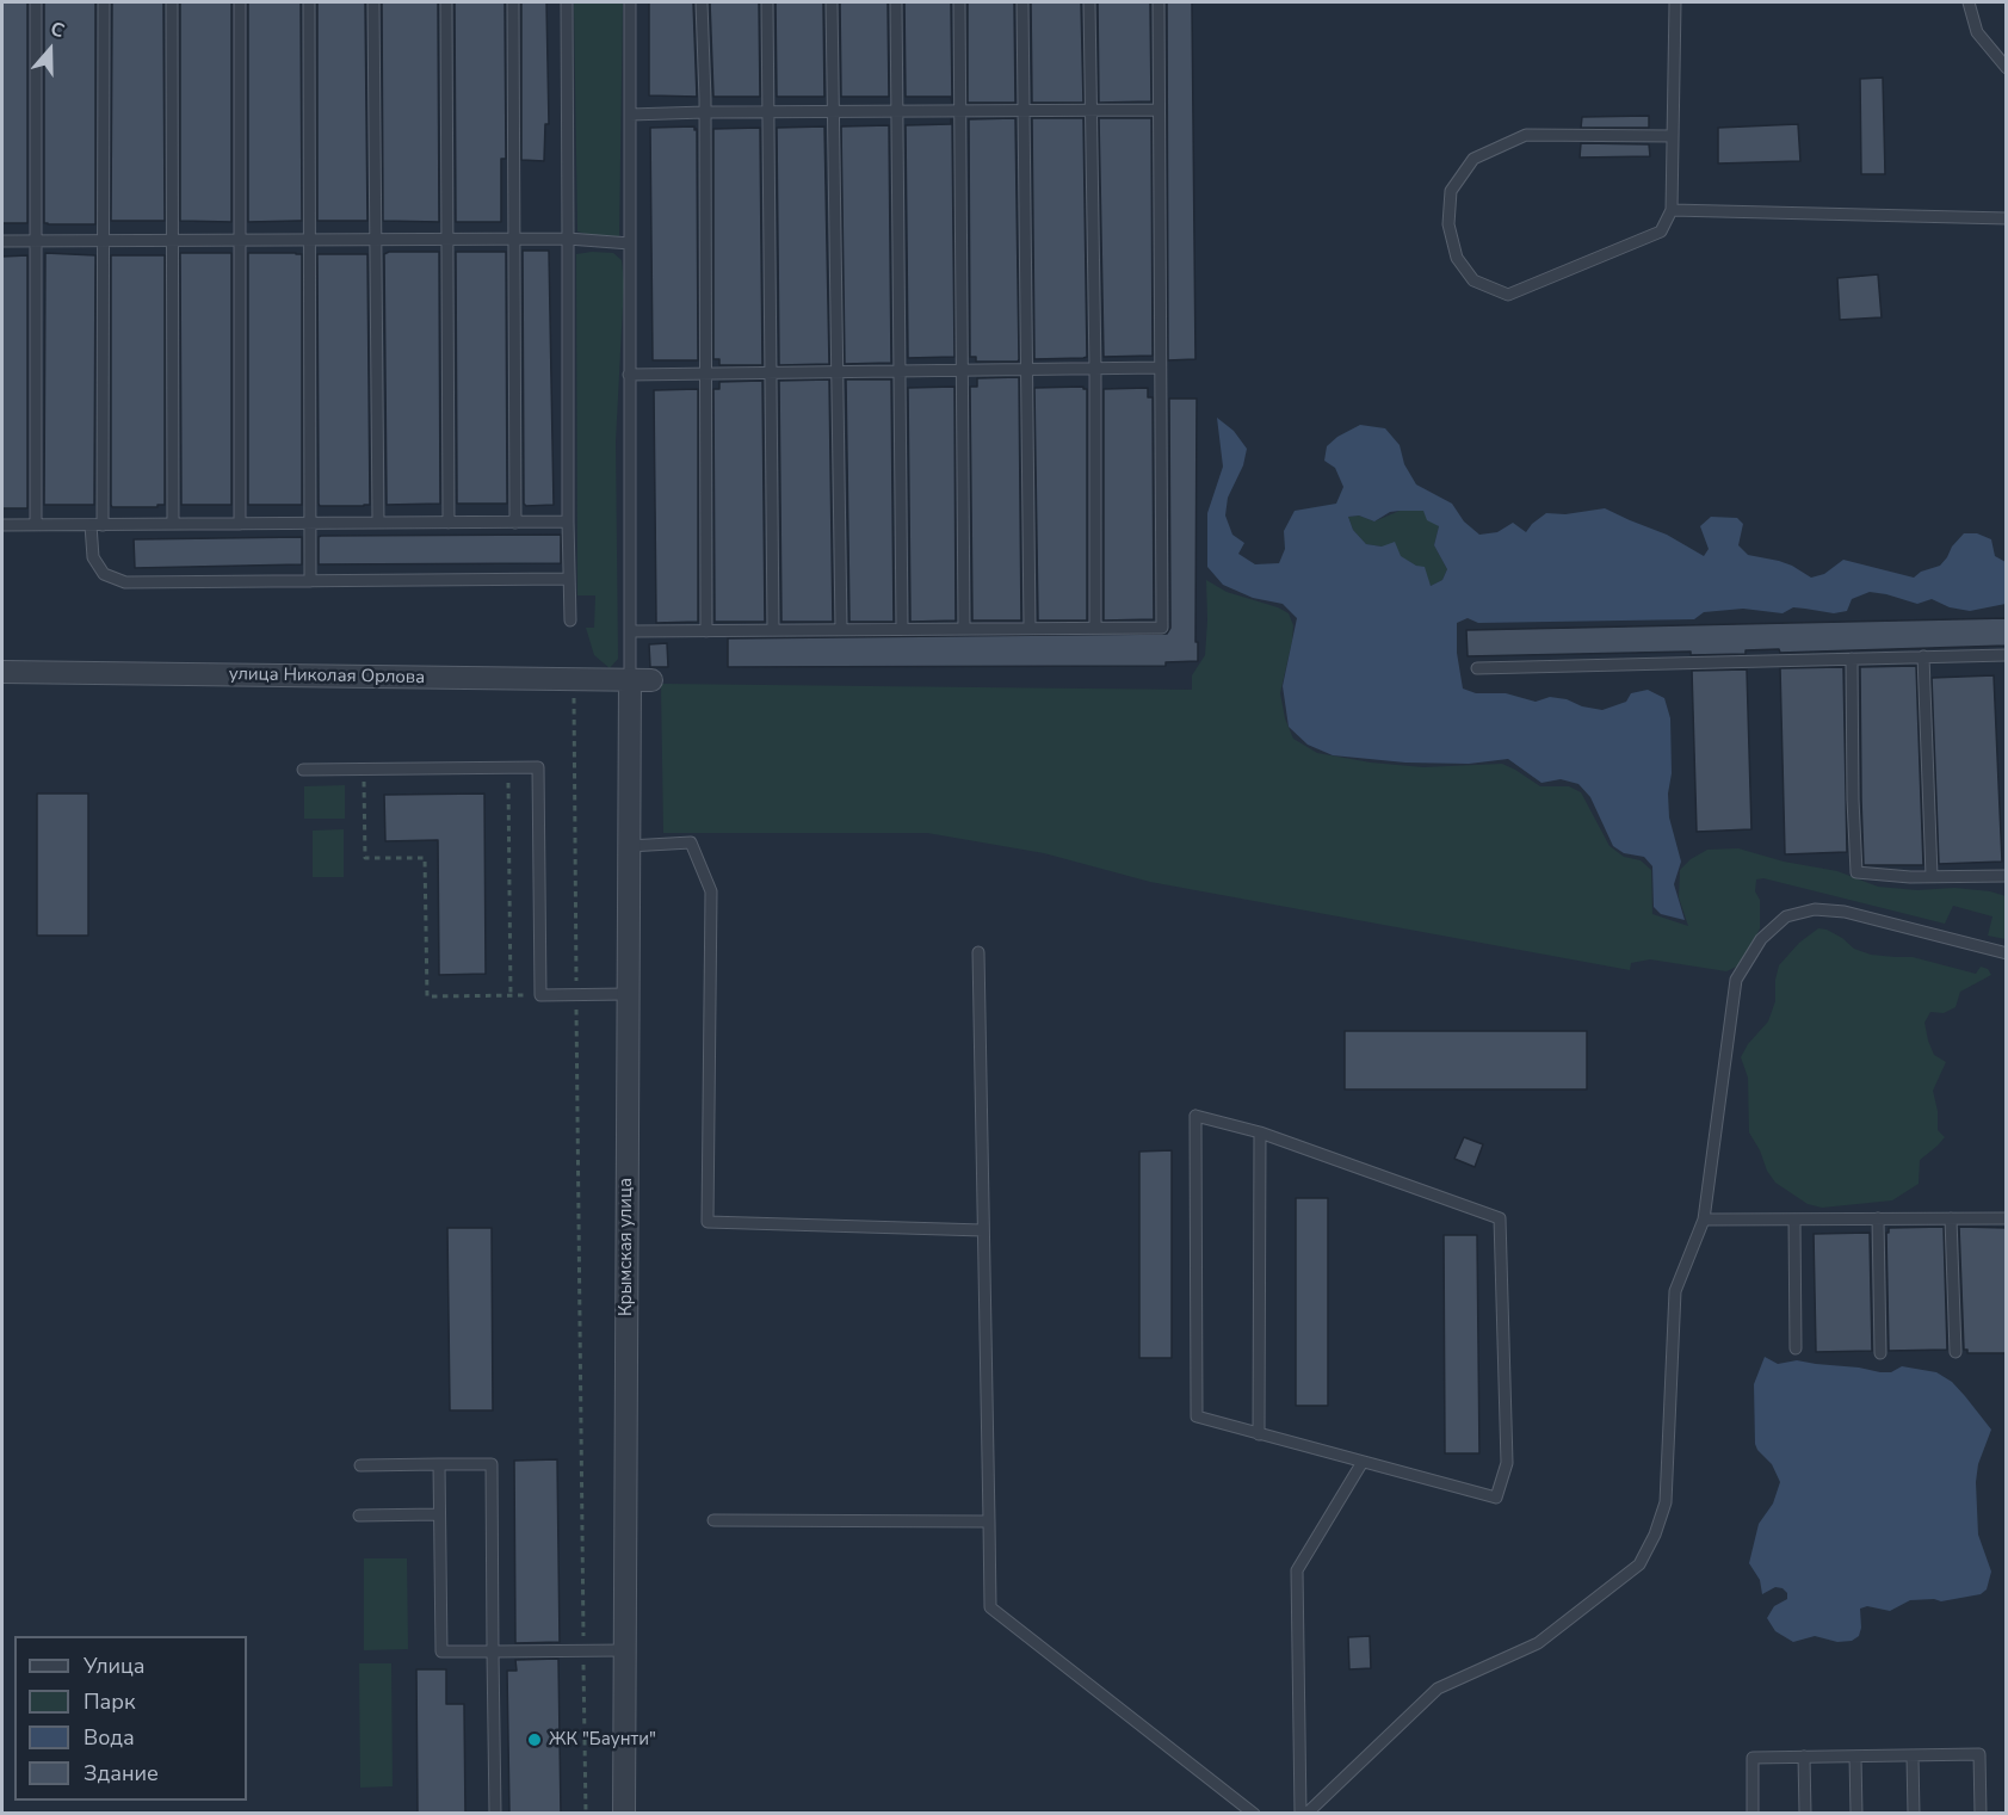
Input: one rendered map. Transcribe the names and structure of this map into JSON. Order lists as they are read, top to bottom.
{
  "streets": {
    "street": ["улица Николая Орлова", "Крымская улица"]
  },
  "crossings": [
    ["улица Николая Орлова", "Крымская улица"]
  ],
  "places": ["ЖК \"Баунти\""],
  "legend": [
    "Улица",
    "Парк",
    "Вода",
    "Здание"
  ],
  "north": "top"
}
